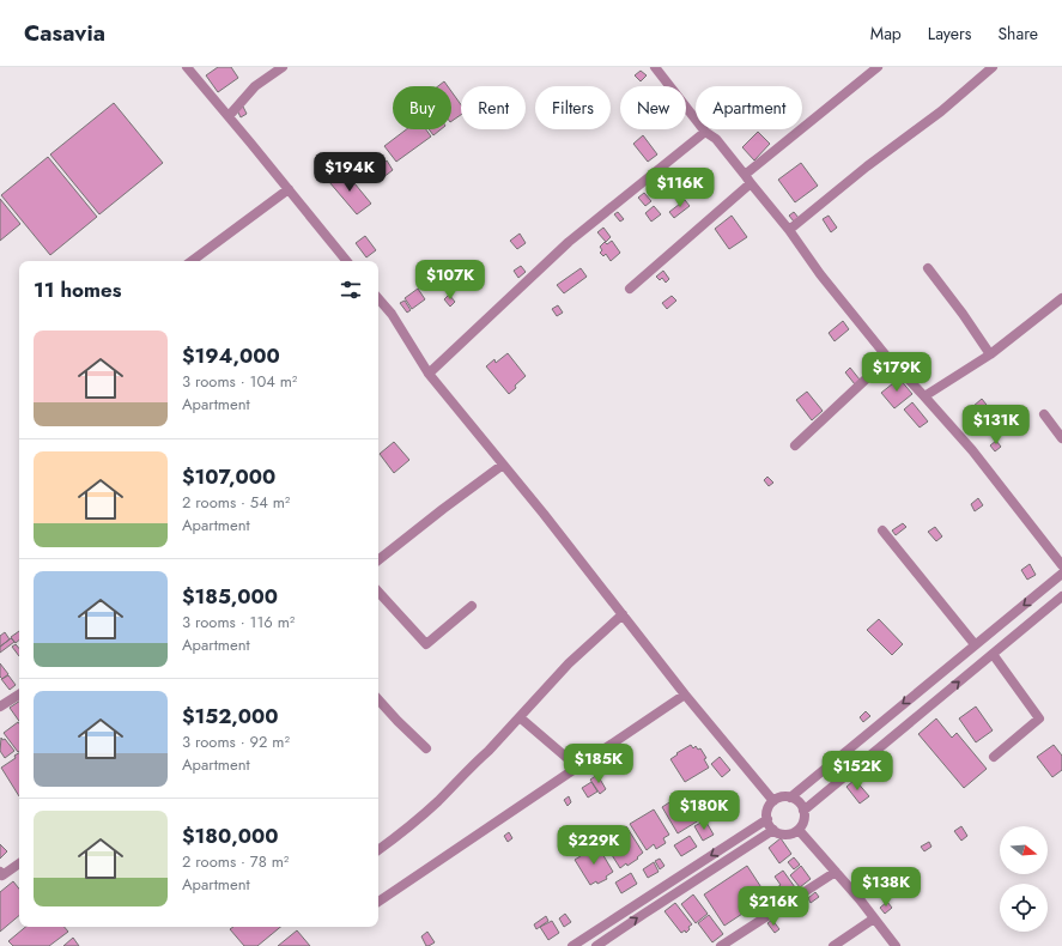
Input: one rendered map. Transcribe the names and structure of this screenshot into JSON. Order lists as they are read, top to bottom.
{
  "north": "right",
  "page": {
    "header": "Casavia",
    "nav": ["Map", "Layers", "Share"],
    "chip": [
      "Buy",
      "Rent",
      "Filters",
      "New",
      "Apartment"
    ],
    "price": [
      "$194K",
      "$116K",
      "$107K",
      "$179K",
      "$131K",
      "$185K",
      "$152K",
      "$180K",
      "$229K",
      "$138K",
      "$216K"
    ],
    "heading": "11 homes",
    "list": [
      {
        "name": "$194,000",
        "note": "3 rooms · 104 m² · Apartment"
      },
      {
        "name": "$107,000",
        "note": "2 rooms · 54 m² · Apartment"
      },
      {
        "name": "$185,000",
        "note": "3 rooms · 116 m² · Apartment"
      },
      {
        "name": "$152,000",
        "note": "3 rooms · 92 m² · Apartment"
      },
      {
        "name": "$180,000",
        "note": "2 rooms · 78 m² · Apartment"
      }
    ]
  }
}
